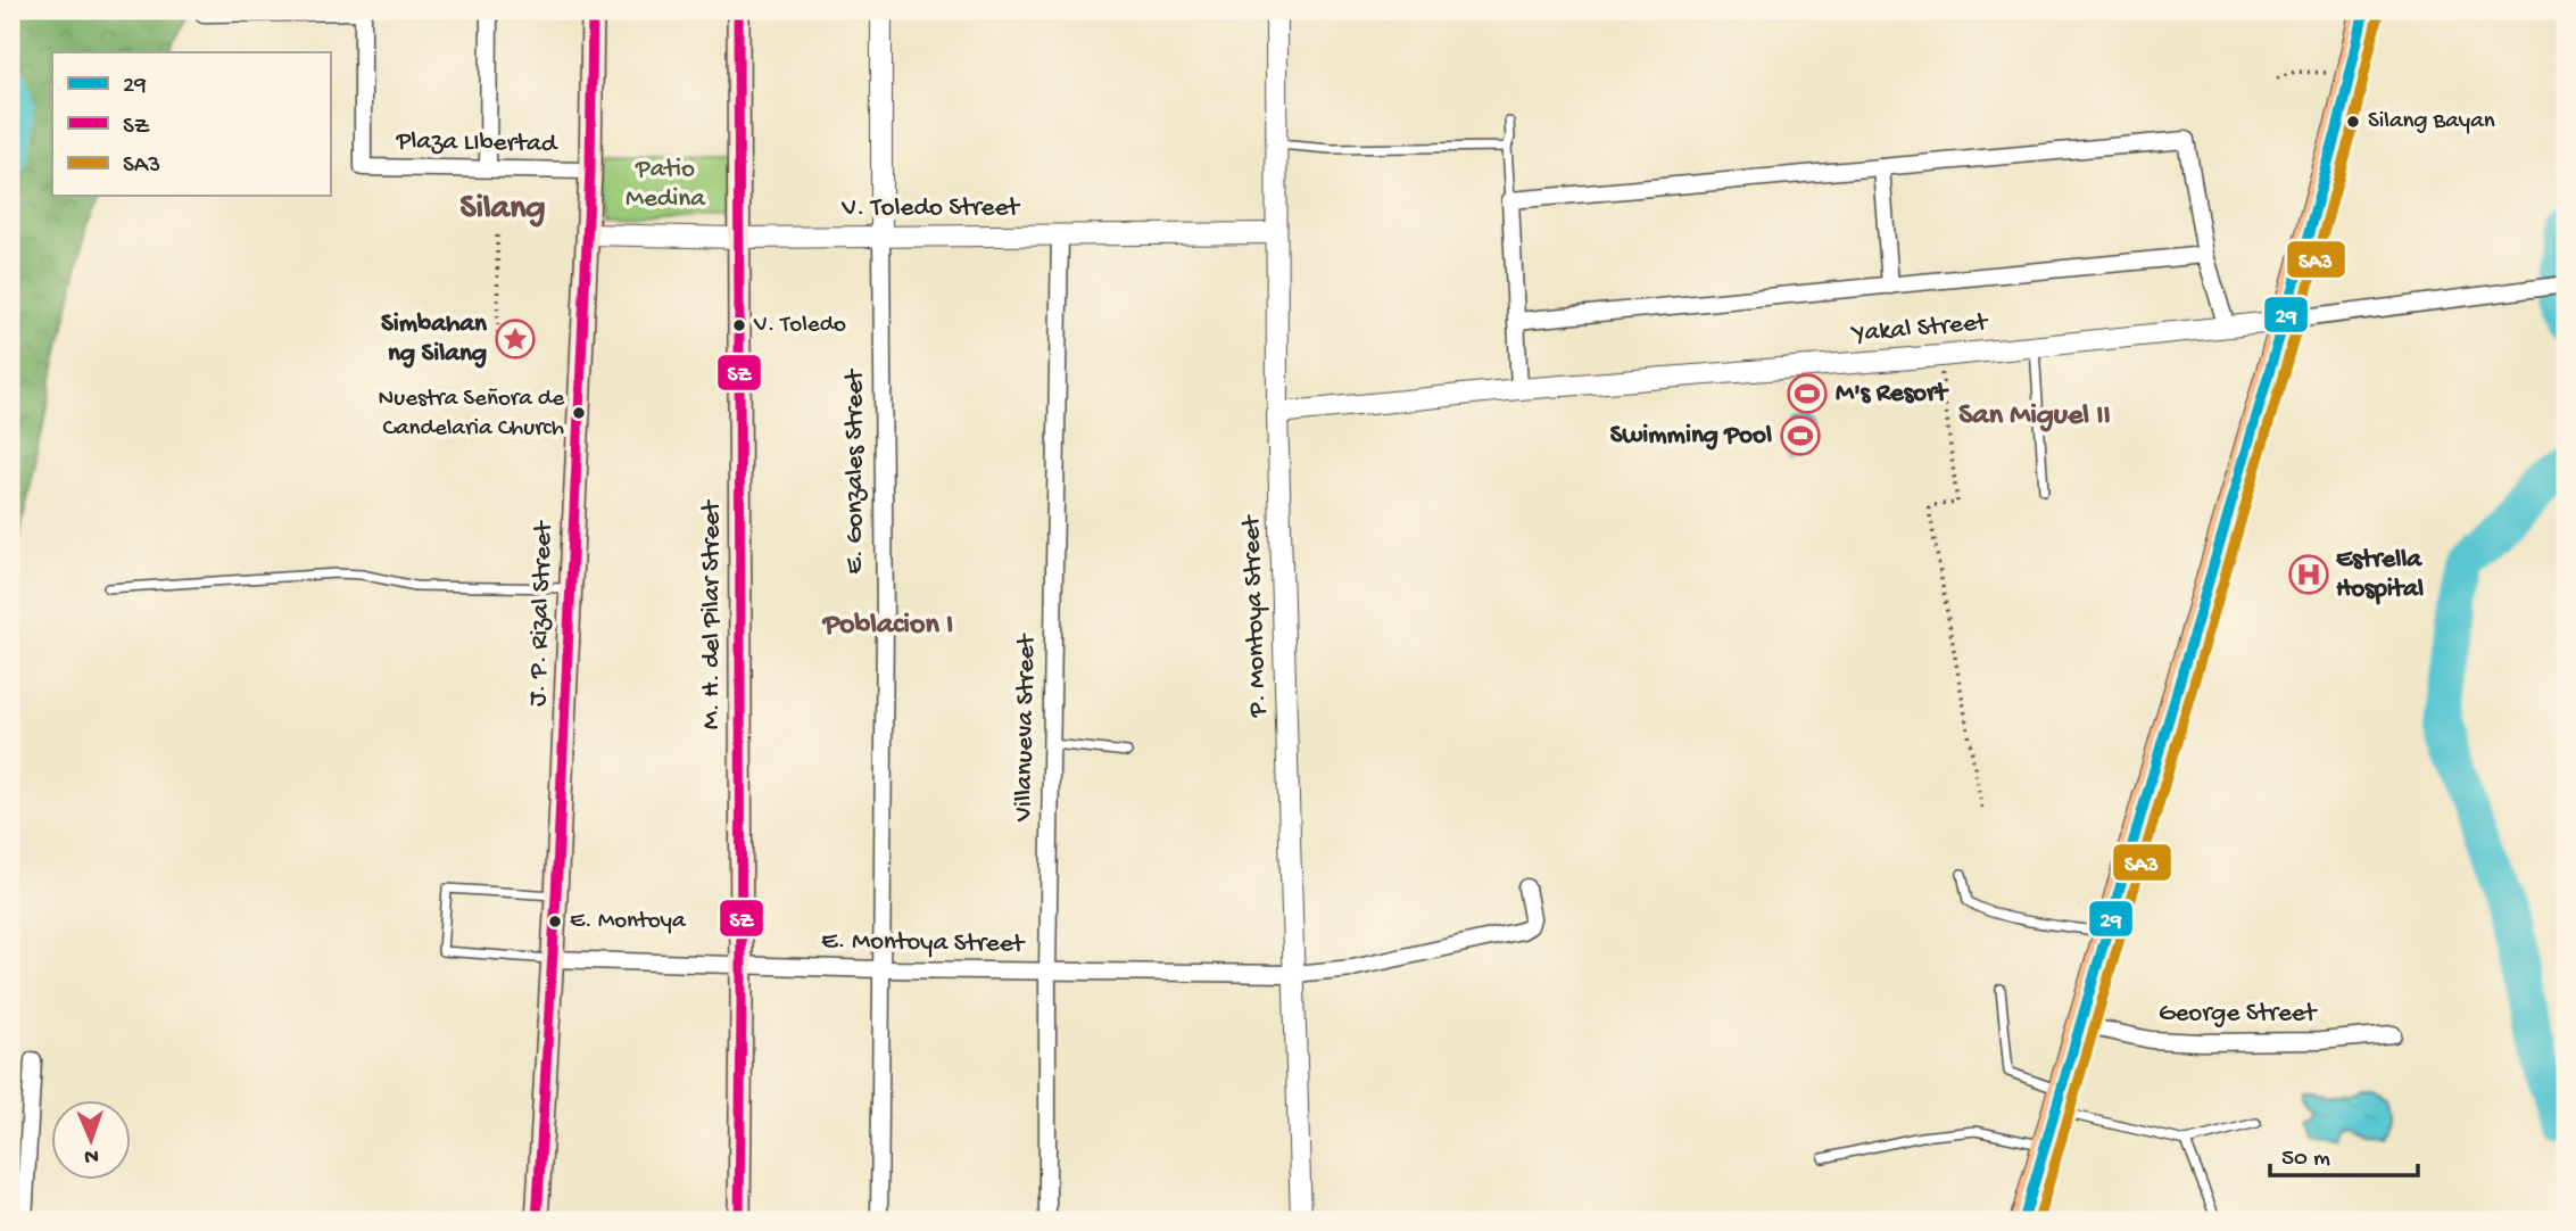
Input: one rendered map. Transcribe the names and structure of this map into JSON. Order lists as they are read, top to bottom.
{
  "streets": {
    "main road": ["J. P. Rizal Street", "M. H. del Pilar Street"],
    "street": [
      "Plaza LIbertad",
      "V. Toledo Street",
      "Yakal Street",
      "E. Gonzales Street",
      "P. Montoya Street",
      "Villanueva Street",
      "E. Montoya Street",
      "George Street"
    ]
  },
  "crossings": [
    ["Plaza LIbertad", "J. P. Rizal Street"],
    ["V. Toledo Street", "E. Gonzales Street"],
    ["V. Toledo Street", "J. P. Rizal Street"],
    ["V. Toledo Street", "M. H. del Pilar Street"],
    ["V. Toledo Street", "P. Montoya Street"],
    ["V. Toledo Street", "Villanueva Street"],
    ["Yakal Street", "P. Montoya Street"],
    ["E. Gonzales Street", "E. Montoya Street"],
    ["J. P. Rizal Street", "E. Montoya Street"],
    ["M. H. del Pilar Street", "E. Montoya Street"],
    ["P. Montoya Street", "E. Montoya Street"],
    ["Villanueva Street", "E. Montoya Street"]
  ],
  "districts": ["Silang", "San Miguel II", "Poblacion I"],
  "parks": ["Patio Medina"],
  "places": {
    "other": [
      "Silang Bayan",
      "V. Toledo",
      "Nuestra Señora de Candelaria Church",
      "E. Montoya"
    ],
    "place": ["Simbahan ng Silang"],
    "sports": ["M's Resort", "Swimming Pool"],
    "hospital": ["Estrella Hospital"]
  },
  "lines": ["transit line 29", "transit line SZ", "transit line SA3"],
  "legend": ["29", "SZ", "SA3"],
  "scale_bar": "50 m",
  "north": "bottom"
}
